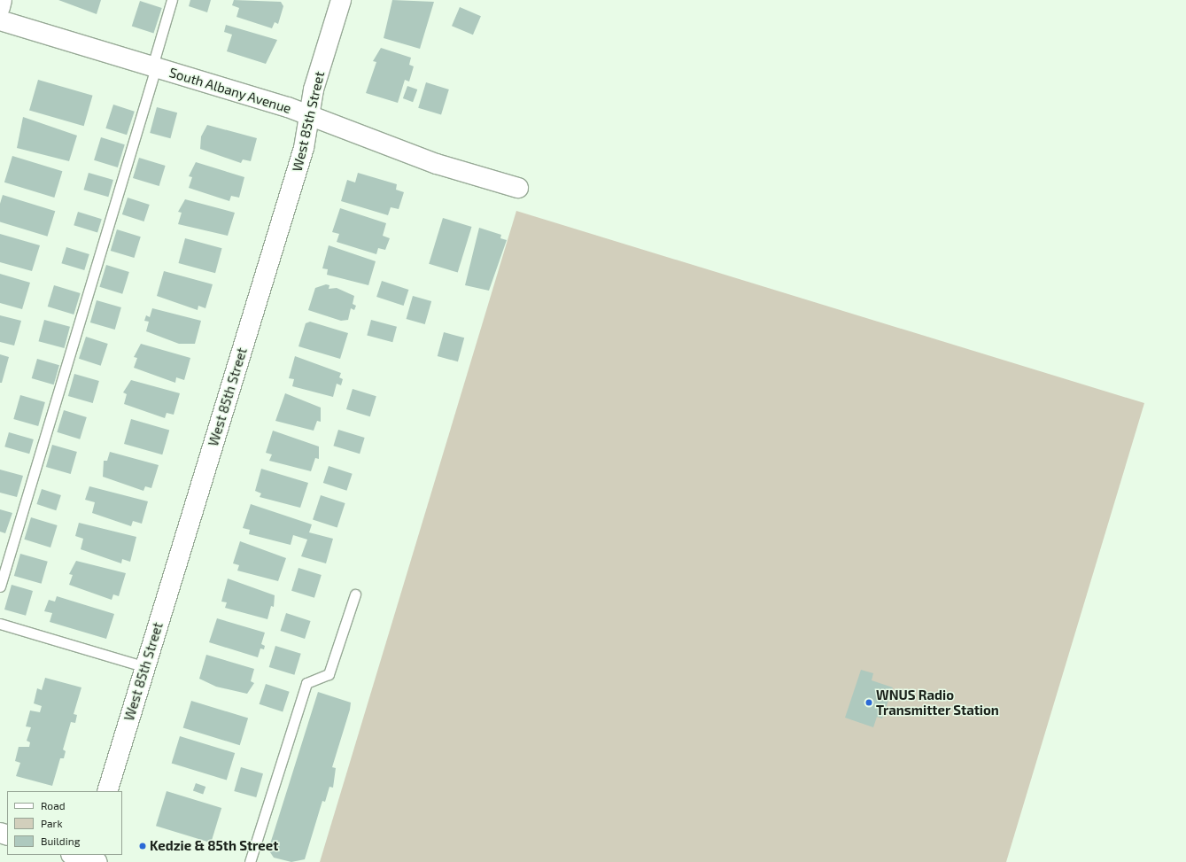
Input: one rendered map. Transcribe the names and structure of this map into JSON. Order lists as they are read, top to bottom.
{
  "streets": {
    "street": ["South Albany Avenue", "West 85th Street"]
  },
  "crossings": [
    ["South Albany Avenue", "West 85th Street"]
  ],
  "places": ["WNUS Radio Transmitter Station", "Kedzie & 85th Street"],
  "legend": ["Road", "Park", "Building"]
}
